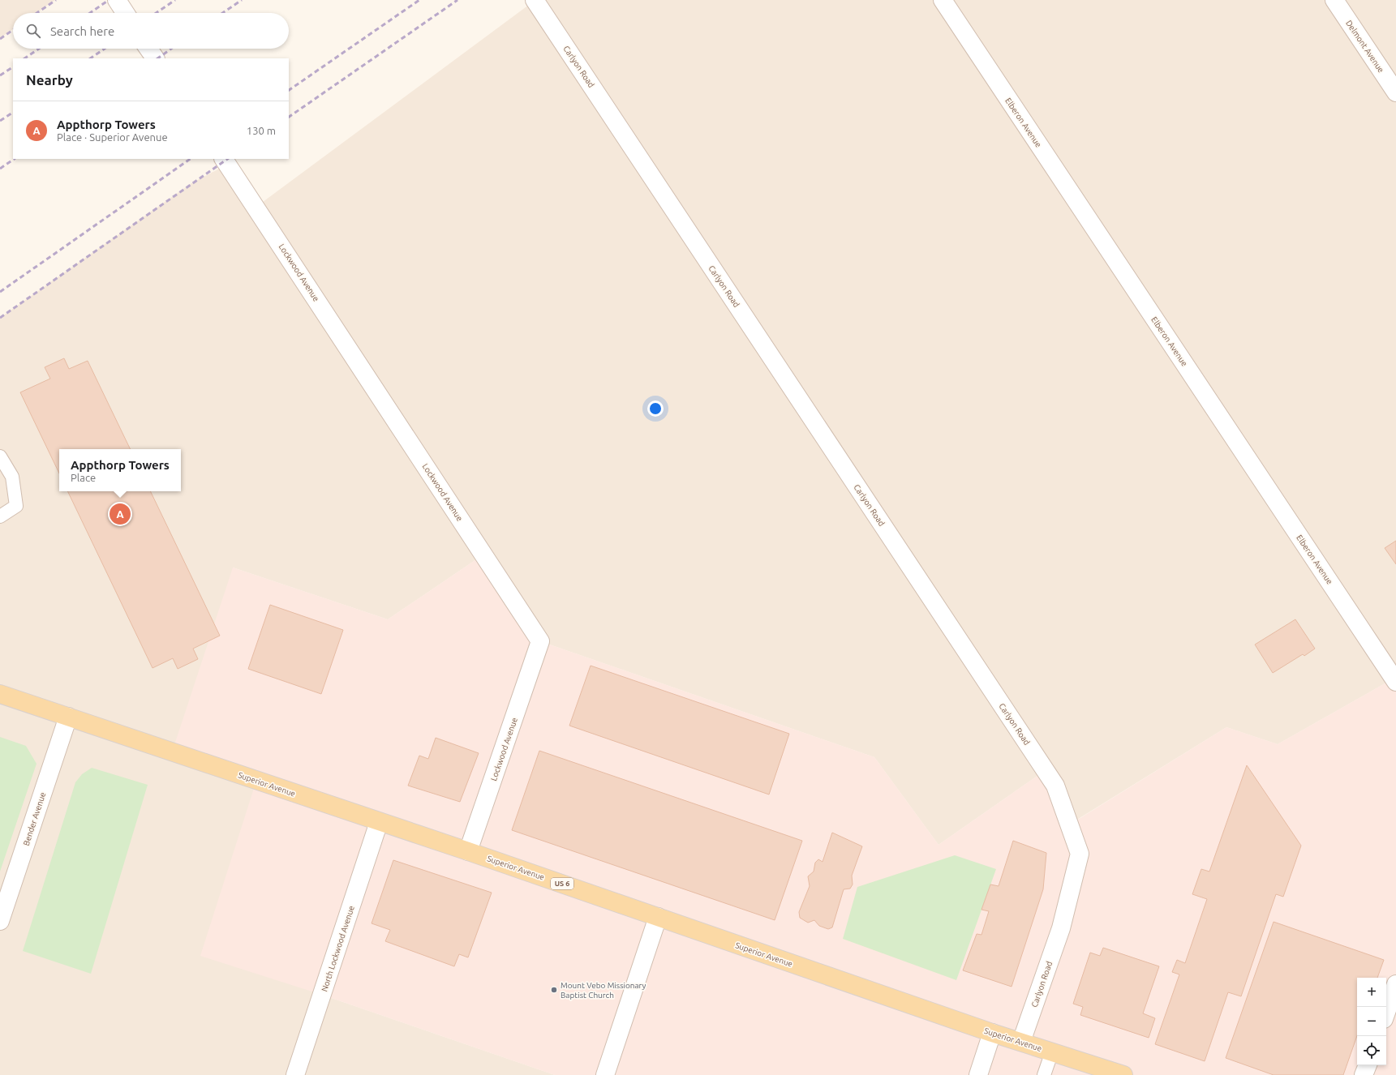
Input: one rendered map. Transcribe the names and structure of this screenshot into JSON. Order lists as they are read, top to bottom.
{
  "streets": {
    "main road": ["Superior Avenue", "US 6"],
    "street": [
      "Delmont Avenue",
      "Carlyon Road",
      "Elberon Avenue",
      "Lockwood Avenue",
      "Bender Avenue",
      "North Lockwood Avenue"
    ]
  },
  "crossings": [
    ["Carlyon Road", "Superior Avenue"],
    ["Lockwood Avenue", "Superior Avenue"],
    ["Superior Avenue", "Bender Avenue"],
    ["Superior Avenue", "North Lockwood Avenue"]
  ],
  "places": ["Mount Vebo Missionary Baptist Church"],
  "page": {
    "search": "Search here",
    "heading": "Nearby",
    "list": [
      {
        "mark": "A",
        "name": "Appthorp Towers",
        "note": "Place · Superior Avenue",
        "value": "130 m"
      }
    ],
    "popup": ["Appthorp Towers", "Place"],
    "pins": "A",
    "map_buttons": ["+", "−"]
  }
}
